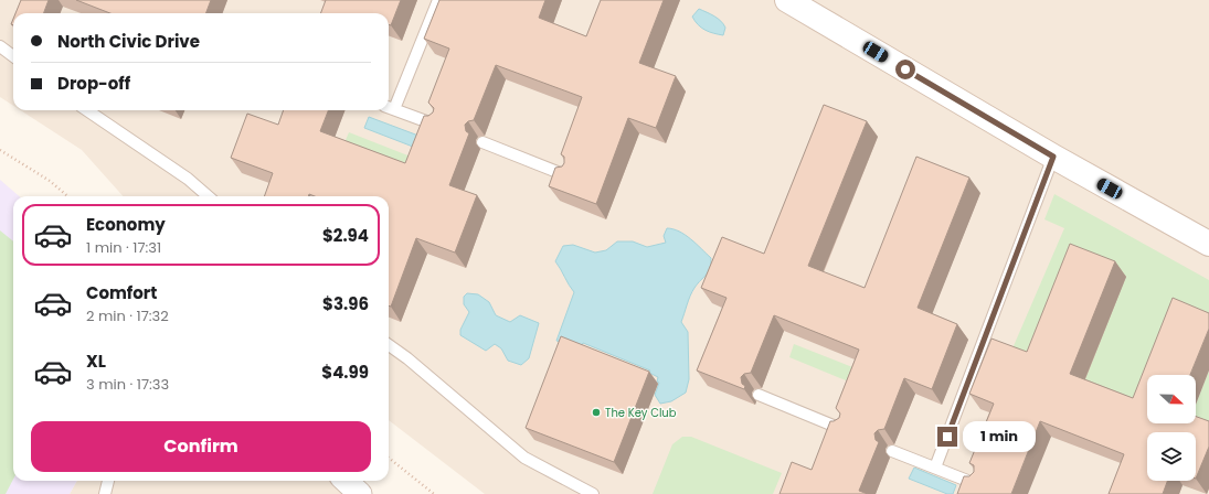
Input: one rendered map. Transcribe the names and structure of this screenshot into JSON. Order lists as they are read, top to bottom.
{
  "places": ["The Key Club"],
  "north": "right",
  "page": {
    "banner": ["North Civic Drive", "Drop-off"],
    "list": [
      {
        "name": "Economy",
        "note": "1 min · 17:31",
        "value": "$2.94"
      },
      {
        "name": "Comfort",
        "note": "2 min · 17:32",
        "value": "$3.96"
      },
      {
        "name": "XL",
        "note": "3 min · 17:33",
        "value": "$4.99"
      }
    ],
    "buttons": "Confirm",
    "bubble": "1 min"
  }
}
